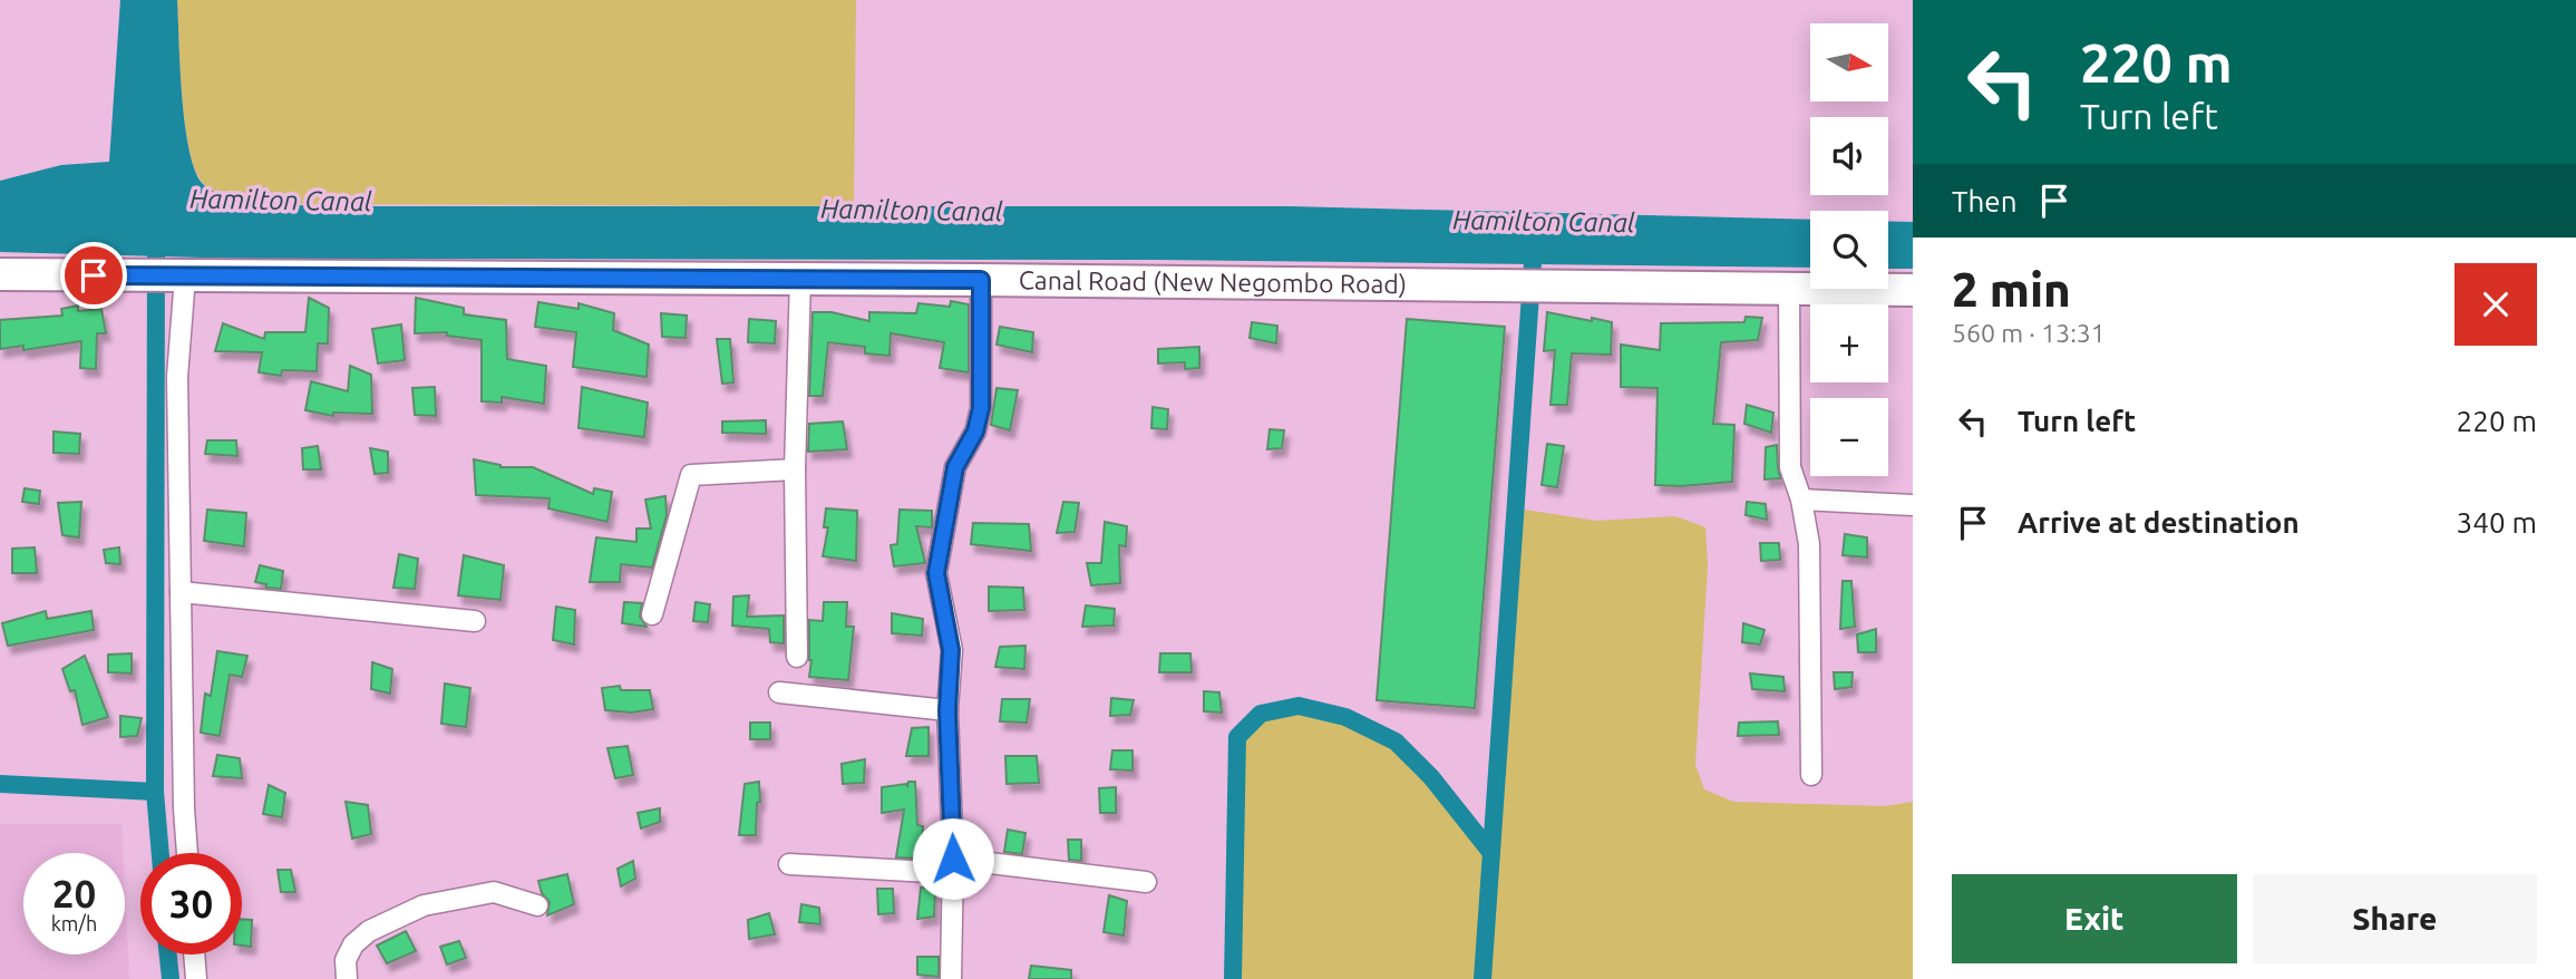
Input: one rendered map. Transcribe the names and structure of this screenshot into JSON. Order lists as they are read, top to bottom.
{
  "streets": {
    "main road": ["Canal Road (New Negombo Road)"]
  },
  "water": ["Hamilton Canal"],
  "north": "right",
  "page": {
    "turn": ["220 m", "Turn left"],
    "map_buttons": ["+", "−"],
    "then": "Then",
    "heading": ["2 min", "560 m · 13:31"],
    "list": [
      {
        "name": "Turn left",
        "value": "220 m"
      },
      {
        "name": "Arrive at destination",
        "value": "340 m"
      }
    ],
    "speed": "20 km/h",
    "limit": "30",
    "buttons": ["Exit", "Share"]
  }
}
